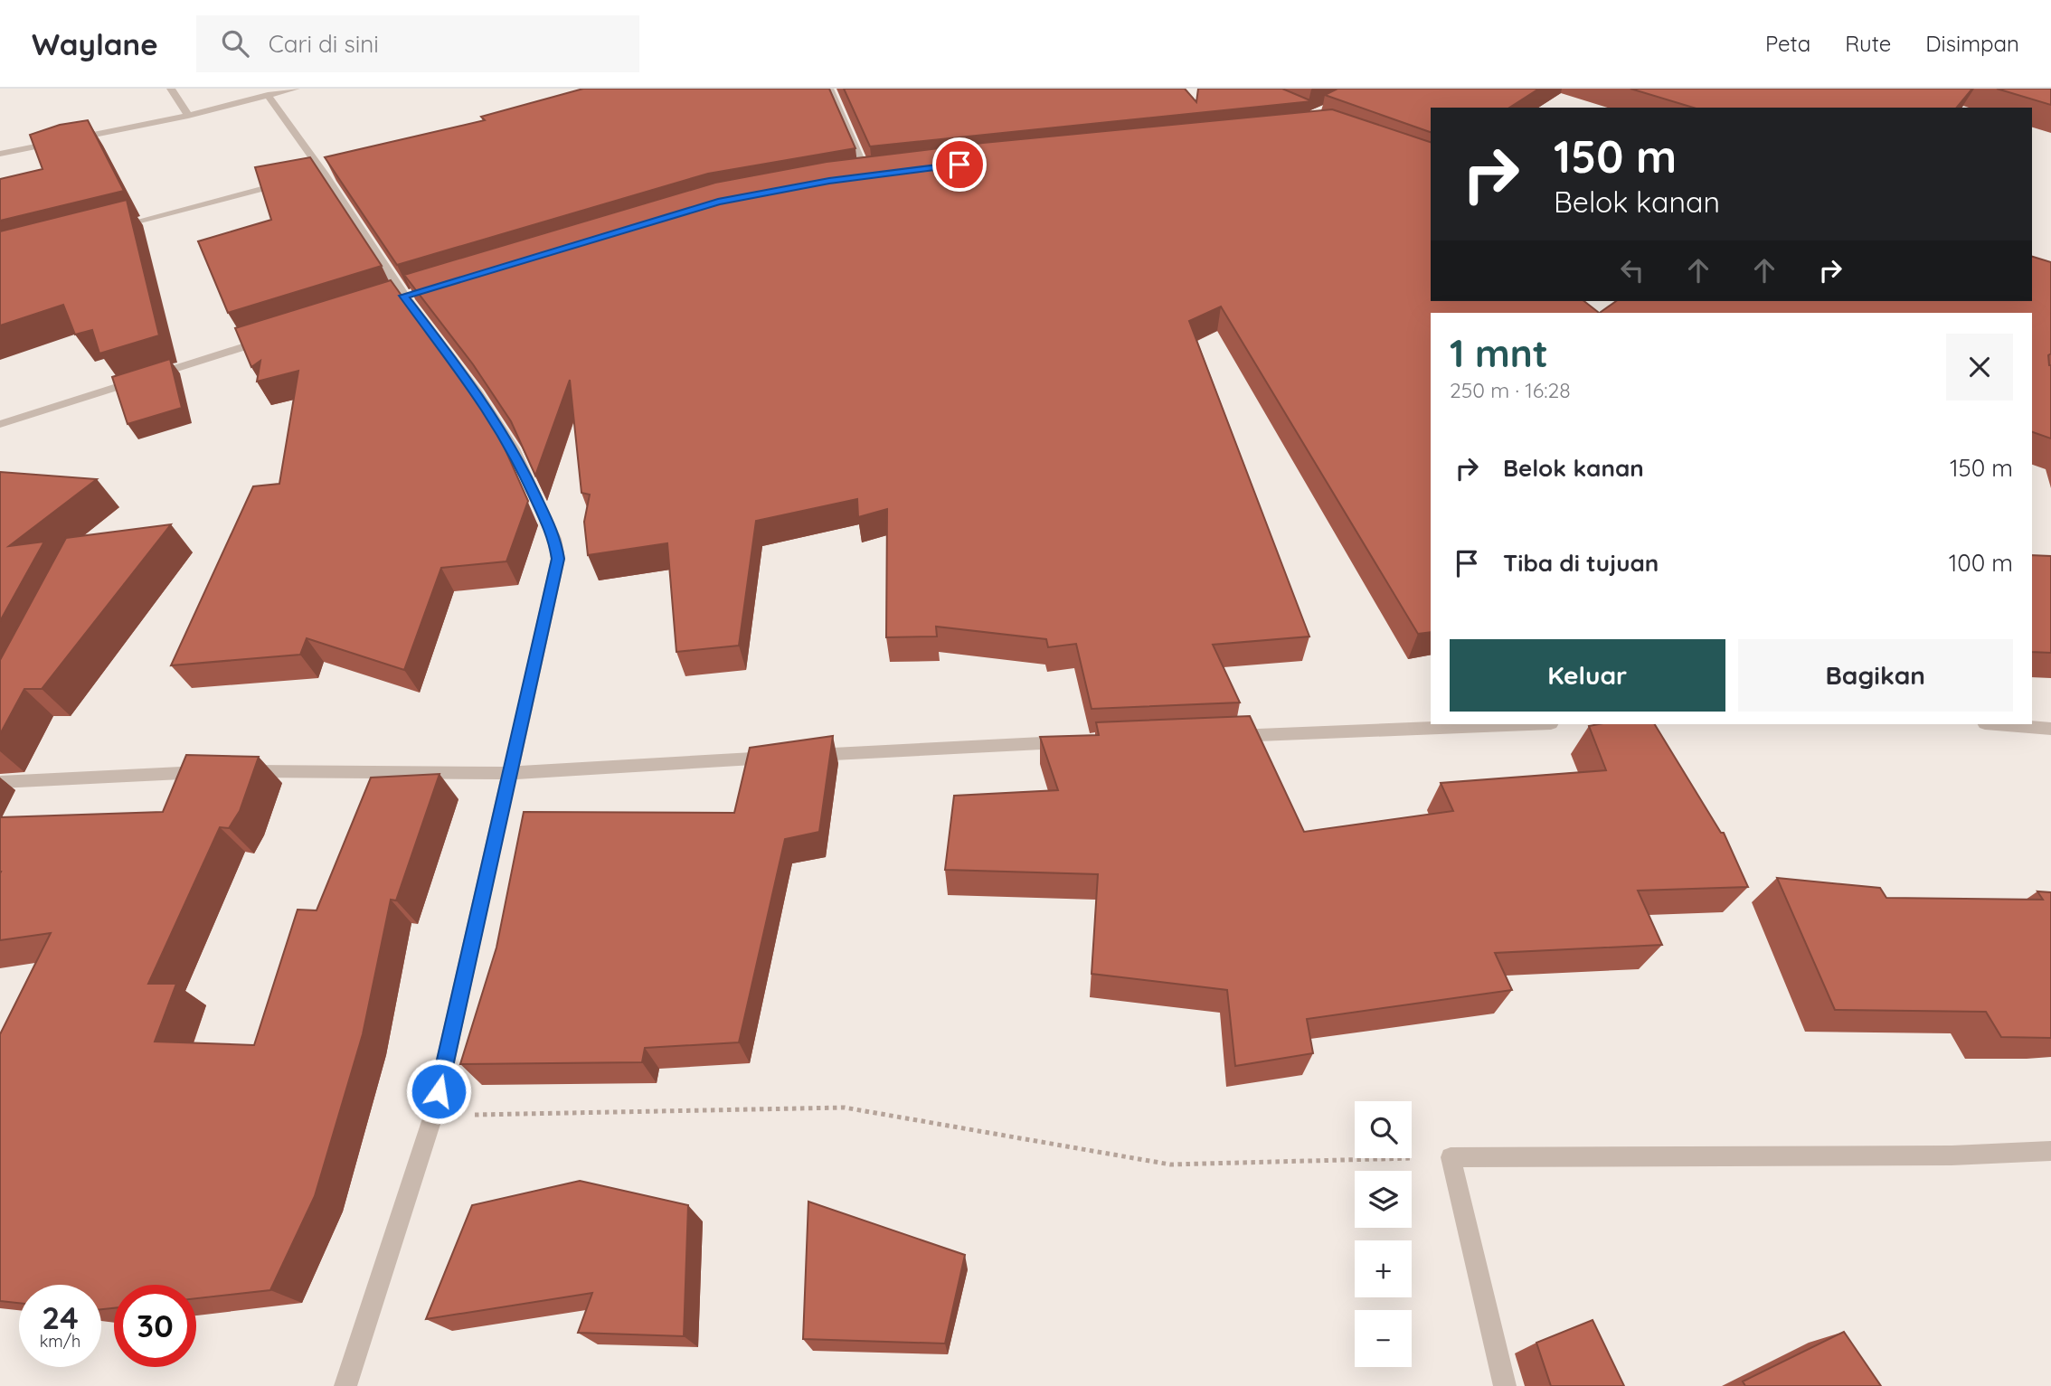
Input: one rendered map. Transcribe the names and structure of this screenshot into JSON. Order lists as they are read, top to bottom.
{
  "page": {
    "header": "Waylane",
    "search": "Cari di sini",
    "nav": ["Peta", "Rute", "Disimpan"],
    "turn": ["150 m", "Belok kanan"],
    "heading": ["1 mnt", "250 m · 16:28"],
    "list": [
      {
        "name": "Belok kanan",
        "value": "150 m"
      },
      {
        "name": "Tiba di tujuan",
        "value": "100 m"
      }
    ],
    "buttons": ["Keluar", "Bagikan"],
    "map_buttons": ["+", "−"],
    "speed": "24 km/h",
    "limit": "30"
  }
}
